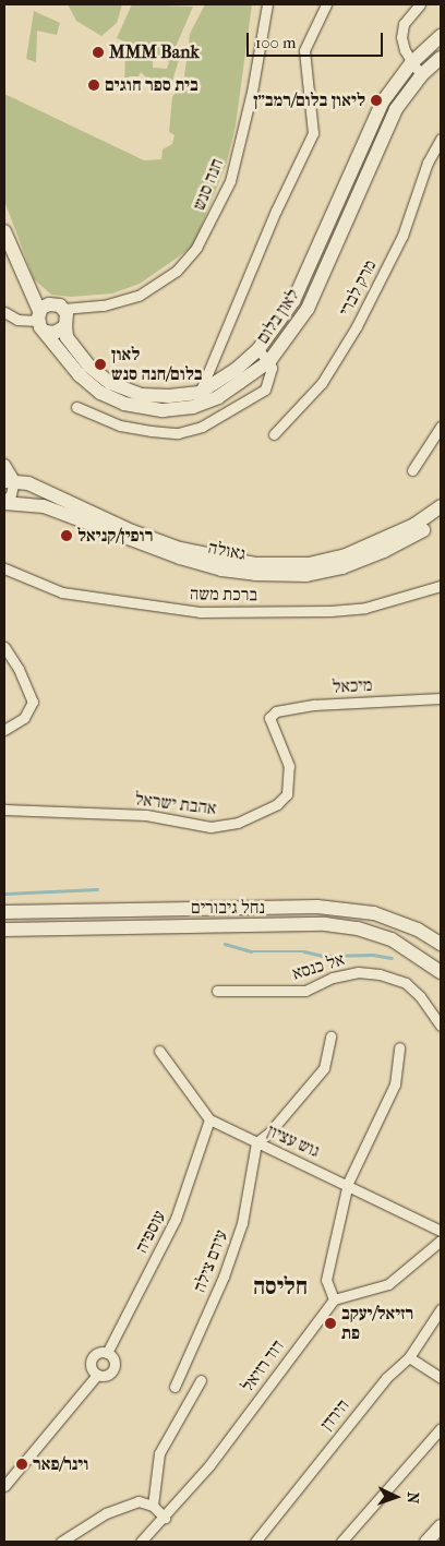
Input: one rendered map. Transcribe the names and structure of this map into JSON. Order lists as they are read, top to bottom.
{
  "streets": {
    "street": [
      "חנה סנש",
      "מרק לברי",
      "לאון בלום",
      "גאולה",
      "ברכת משה",
      "מיכאל",
      "אהבת ישראל",
      "נחל גיבורים",
      "אל כנסא",
      "גוש עציון",
      "עוספיה",
      "עירם צילה",
      "דוד רזיאל",
      "הירדן"
    ]
  },
  "crossings": [
    ["חנה סנש", "לאון בלום"],
    ["מיכאל", "אהבת ישראל"],
    ["גוש עציון", "עוספיה"],
    ["גוש עציון", "עירם צילה"]
  ],
  "districts": ["חליסה"],
  "places": [
    "MMM Bank",
    "בית ספר חוגים",
    "ליאון בלום/רמב״ן",
    "לאון בלום/חנה סנש",
    "רופין/קניאל",
    "רזיאל/יעקב פת",
    "וינר/פאר"
  ],
  "scale_bar": "100 m",
  "north": "right"
}
